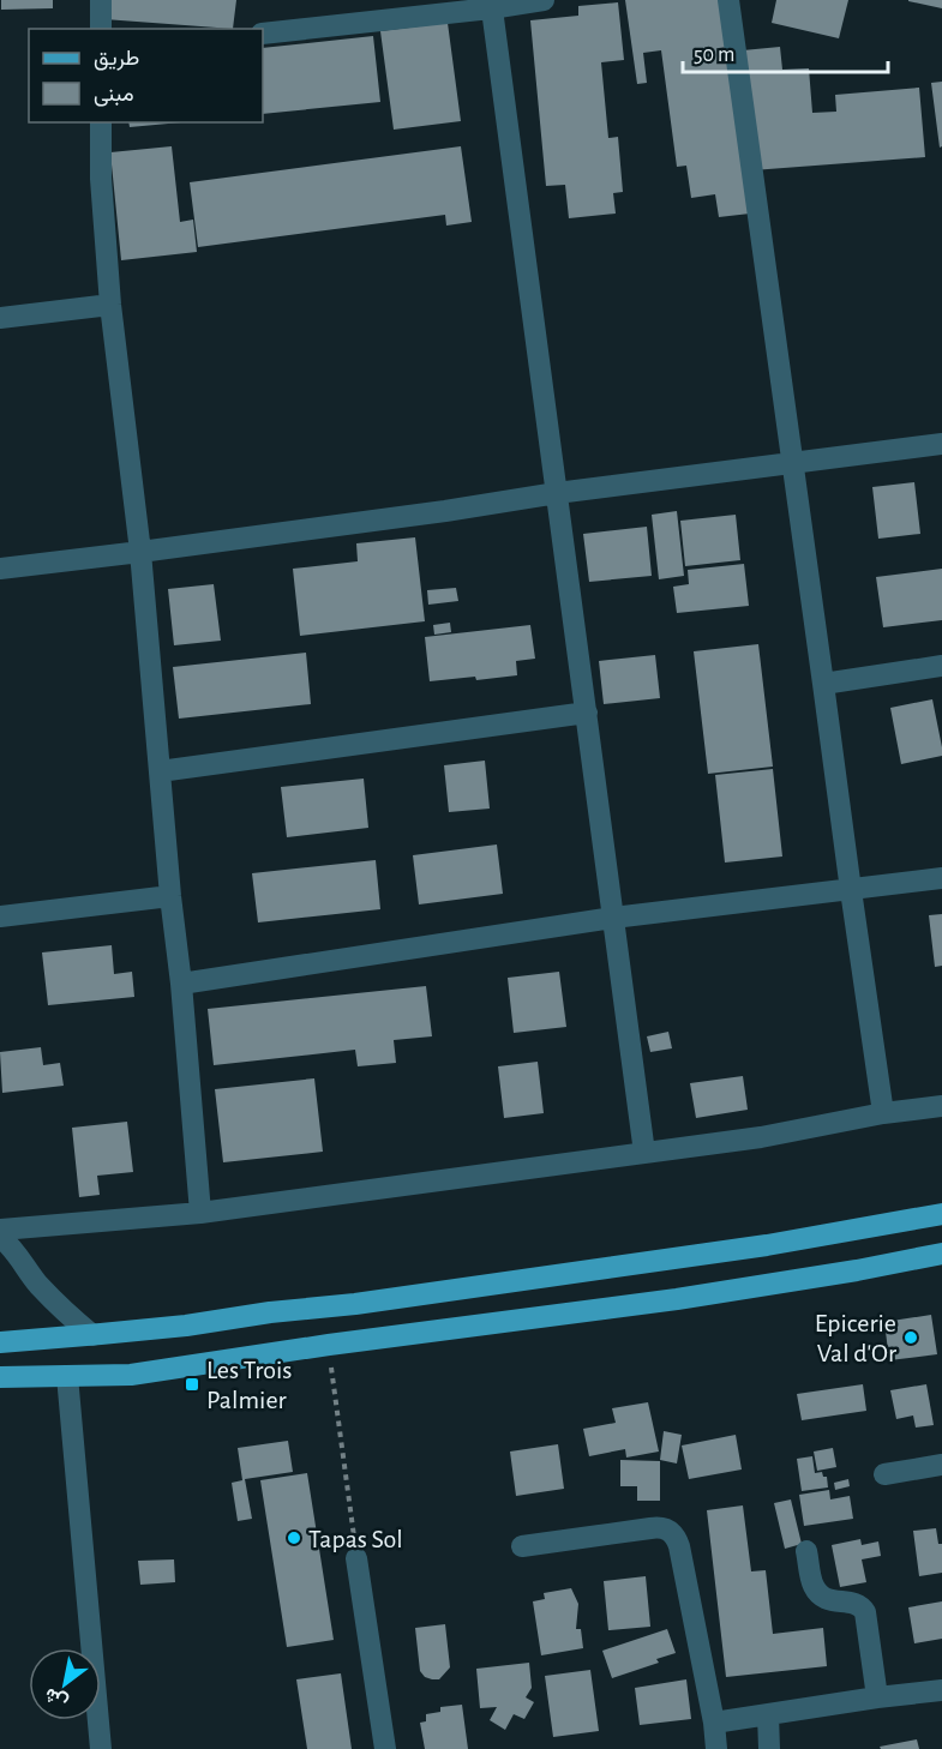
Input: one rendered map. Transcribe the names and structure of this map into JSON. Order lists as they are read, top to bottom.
{
  "places": {
    "other": ["Epicerie Val d'Or", "Tapas Sol"],
    "transit": ["Les Trois Palmier"]
  },
  "legend": ["طريق", "مبنى"],
  "scale_bar": "50 m",
  "north": "bottom left"
}
